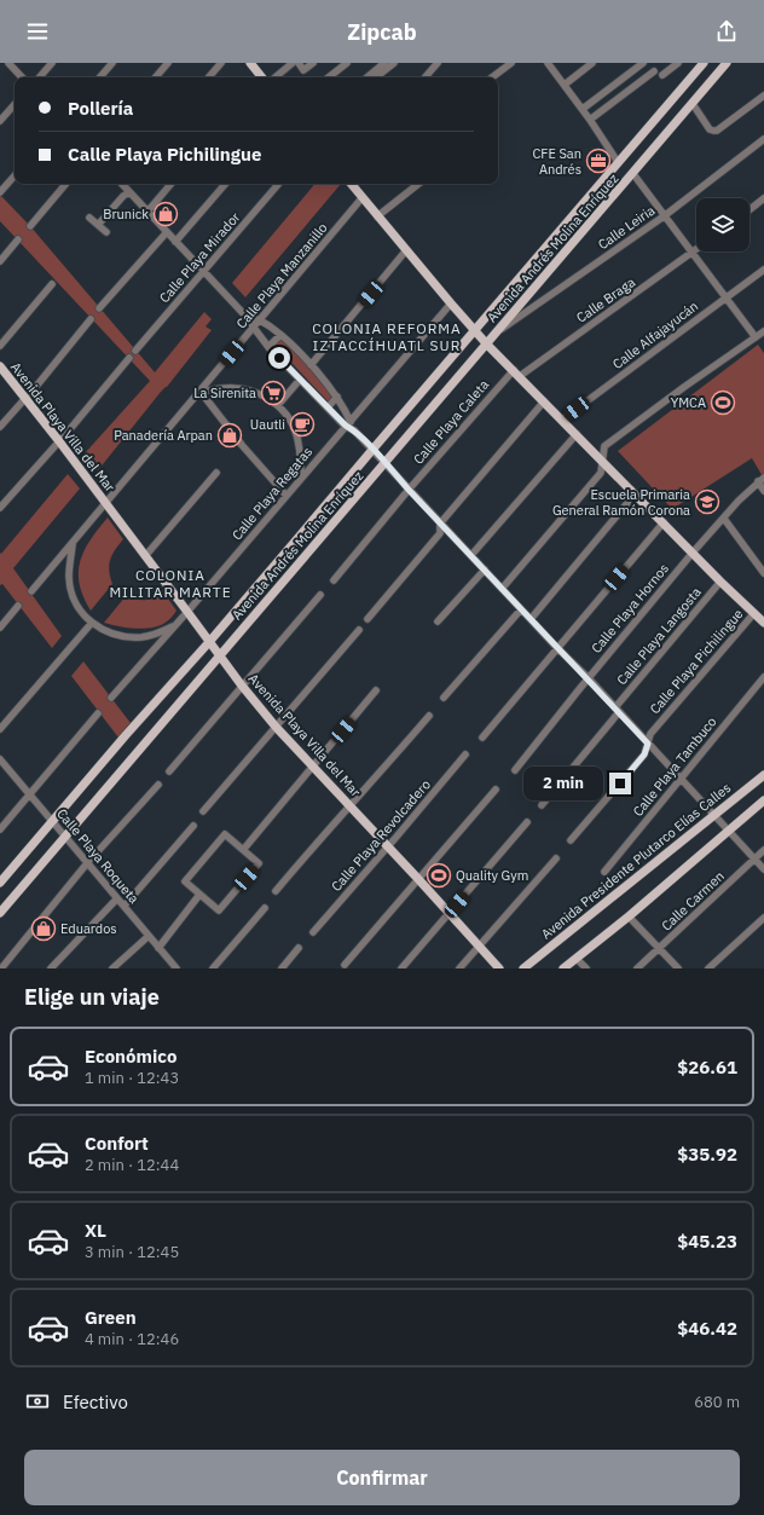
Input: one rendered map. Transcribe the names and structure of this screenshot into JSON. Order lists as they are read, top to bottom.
{
  "streets": {
    "main road": ["Avenida Andrés Molina Enríquez", "Avenida Playa Villa del Mar", "Avenida Presidente Plutarco Elías Calles"],
    "street": [
      "Calle Leiria",
      "Calle Playa Mirador",
      "Calle Playa Manzanillo",
      "Calle Braga",
      "Calle Alfajayucán",
      "Calle Playa Caleta",
      "Calle Playa Regatas",
      "Calle Playa Hornos",
      "Calle Playa Langosta",
      "Calle Playa Pichilingue",
      "Calle Playa Tambuco",
      "Calle Playa Revolcadero",
      "Calle Playa Roqueta",
      "Calle Carmen"
    ]
  },
  "crossings": [
    ["Calle Leiria", "Avenida Andrés Molina Enríquez"],
    ["Avenida Andrés Molina Enríquez", "Avenida Playa Villa del Mar"],
    ["Avenida Andrés Molina Enríquez", "Calle Playa Roqueta"],
    ["Calle Playa Manzanillo", "Avenida Playa Villa del Mar"],
    ["Calle Braga", "Calle Playa Caleta"],
    ["Avenida Playa Villa del Mar", "Calle Playa Regatas"],
    ["Avenida Playa Villa del Mar", "Calle Playa Revolcadero"]
  ],
  "districts": ["COLONIA REFORMA IZTACCÍHUATL SUR", "COLONIA MILITAR MARTE"],
  "places": {
    "office": ["CFE San Andrés"],
    "shop": ["Brunick", "Panadería Arpan", "Eduardos"],
    "supermarket": ["La Sirenita"],
    "sports": ["YMCA", "Quality Gym"],
    "cafe": ["Uautli"],
    "school or university": ["Escuela Primaria General Ramón Corona"]
  },
  "page": {
    "header": "Zipcab",
    "banner": ["Pollería", "Calle Playa Pichilingue"],
    "bubble": "2 min",
    "heading": "Elige un viaje",
    "list": [
      {
        "name": "Económico",
        "note": "1 min · 12:43",
        "value": "$26.61"
      },
      {
        "name": "Confort",
        "note": "2 min · 12:44",
        "value": "$35.92"
      },
      {
        "name": "XL",
        "note": "3 min · 12:45",
        "value": "$45.23"
      },
      {
        "name": "Green",
        "note": "4 min · 12:46",
        "value": "$46.42"
      }
    ],
    "pay": ["Efectivo", "680 m"],
    "buttons": "Confirmar"
  }
}
